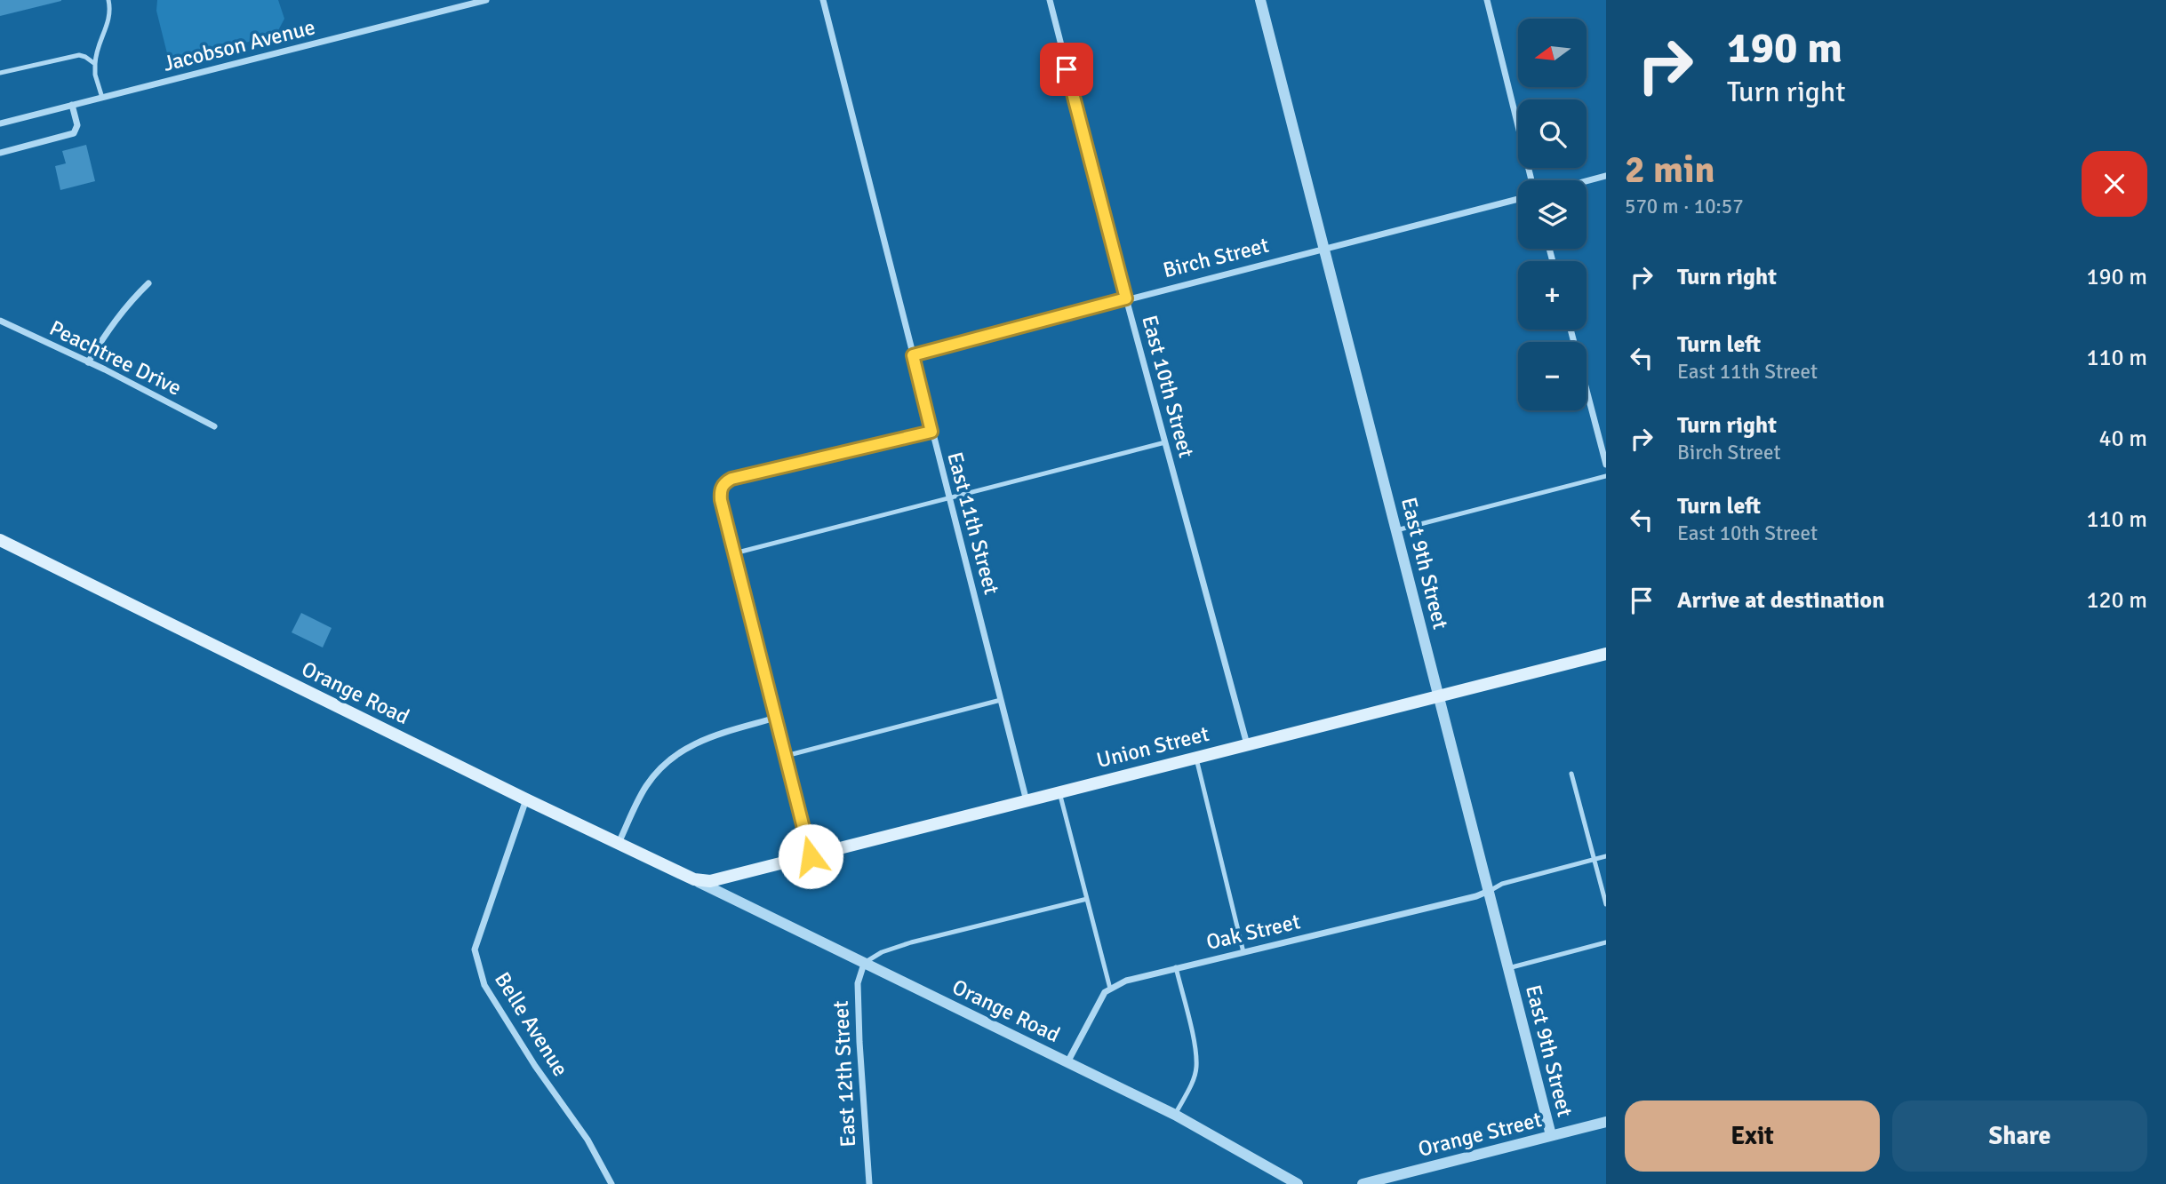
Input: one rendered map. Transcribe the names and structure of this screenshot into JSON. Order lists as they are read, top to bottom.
{
  "streets": {
    "main road": ["Orange Road", "Union Street"],
    "street": [
      "Jacobson Avenue",
      "Birch Street",
      "Peachtree Drive",
      "East 10th Street",
      "East 11th Street",
      "East 9th Street",
      "Oak Street",
      "Belle Avenue",
      "East 12th Street",
      "Orange Street"
    ]
  },
  "crossings": [
    ["Birch Street", "East 10th Street"],
    ["Birch Street", "East 11th Street"],
    ["Birch Street", "East 9th Street"],
    ["East 10th Street", "Union Street"],
    ["East 11th Street", "Union Street"],
    ["East 9th Street", "Union Street"],
    ["East 9th Street", "Oak Street"],
    ["East 9th Street", "Orange Street"],
    ["Orange Road", "Union Street"],
    ["Orange Road", "Belle Avenue"],
    ["Orange Road", "East 12th Street"]
  ],
  "north": "left",
  "page": {
    "turn": ["190 m", "Turn right"],
    "map_buttons": ["+", "−"],
    "heading": ["2 min", "570 m · 10:57"],
    "list": [
      {
        "name": "Turn right",
        "value": "190 m"
      },
      {
        "name": "Turn left",
        "note": "East 11th Street",
        "value": "110 m"
      },
      {
        "name": "Turn right",
        "note": "Birch Street",
        "value": "40 m"
      },
      {
        "name": "Turn left",
        "note": "East 10th Street",
        "value": "110 m"
      },
      {
        "name": "Arrive at destination",
        "value": "120 m"
      }
    ],
    "buttons": ["Exit", "Share"]
  }
}
